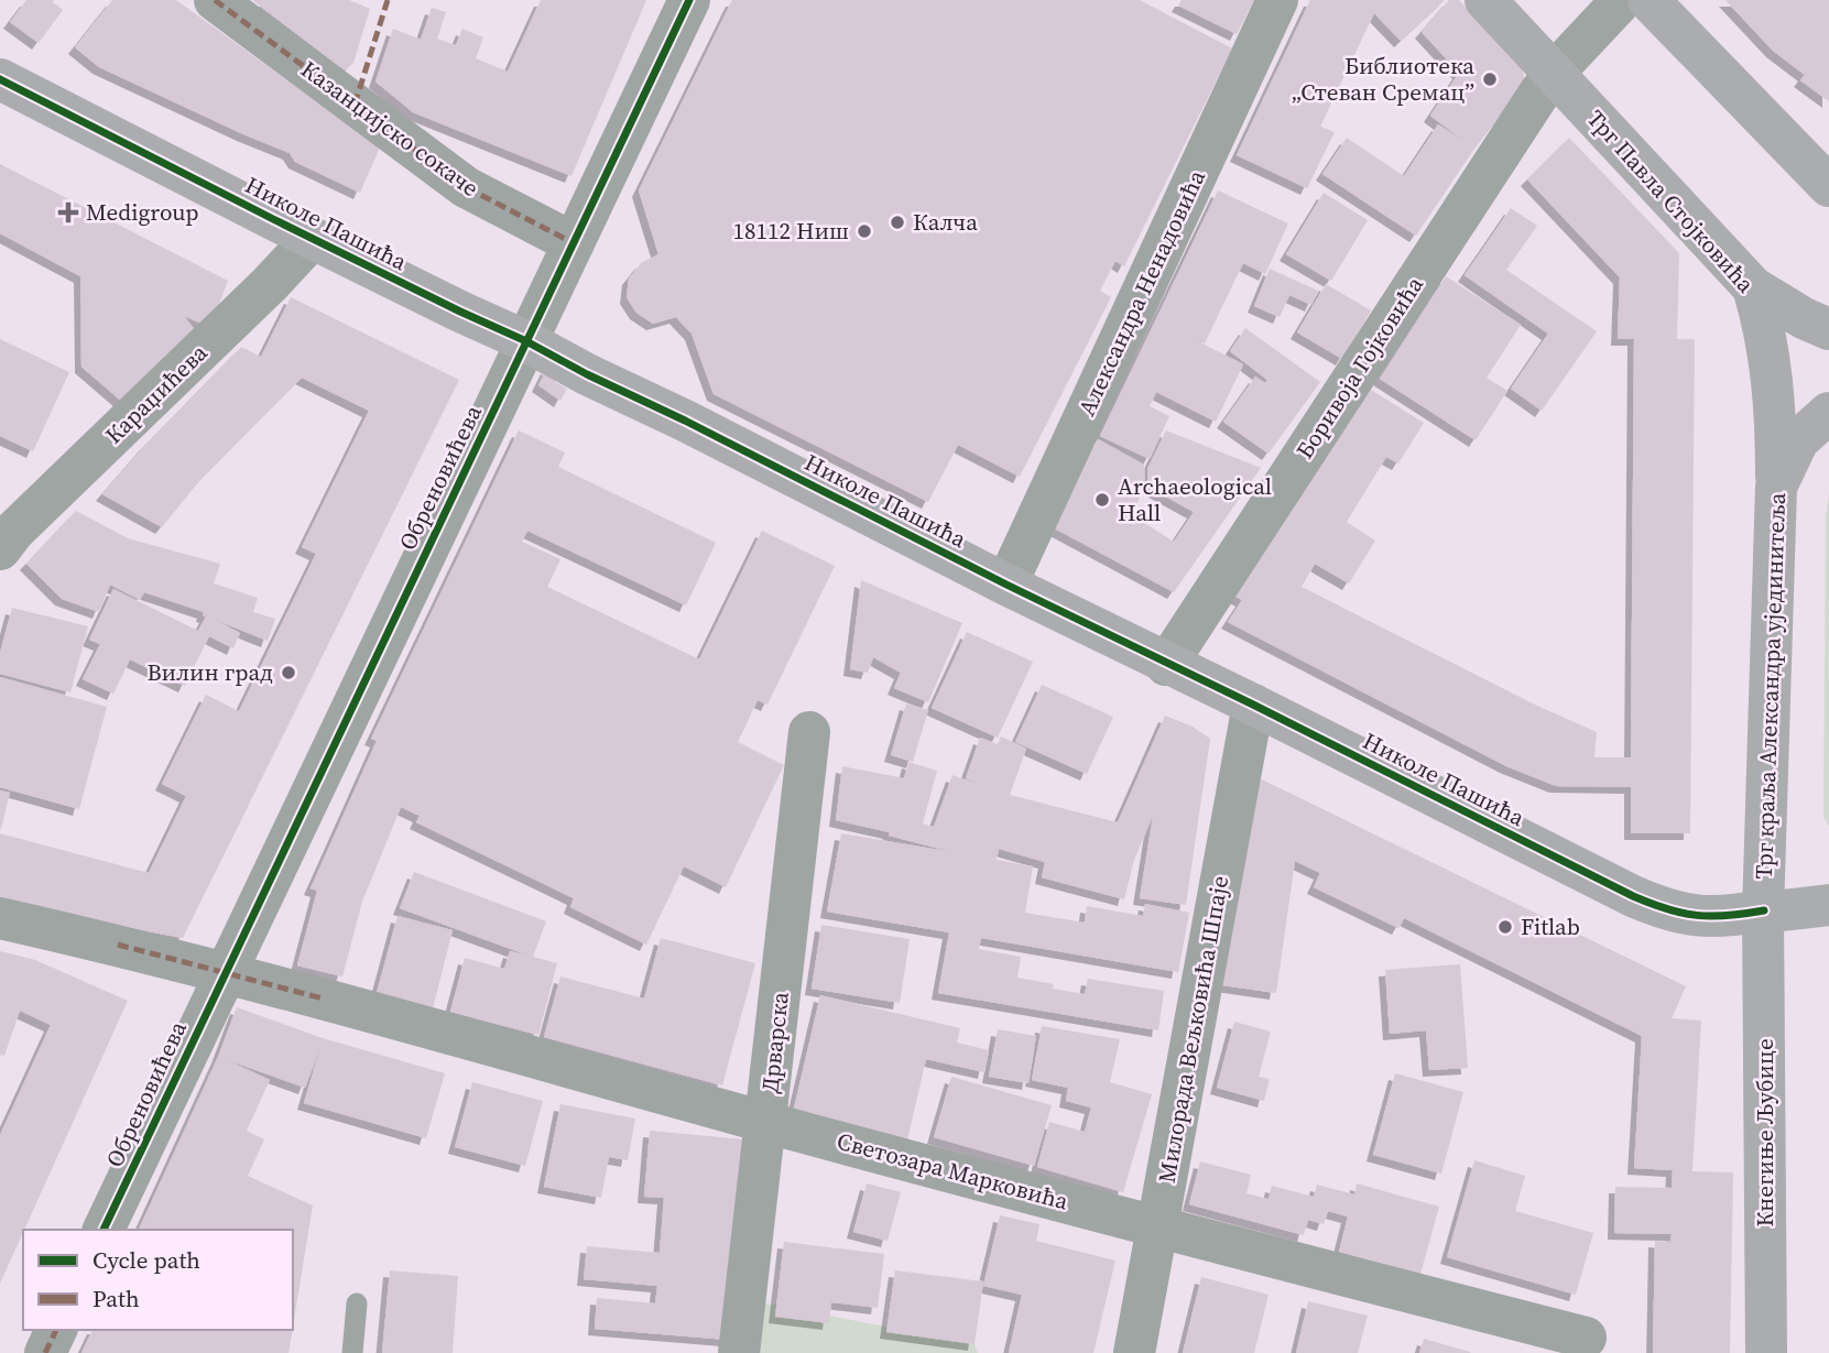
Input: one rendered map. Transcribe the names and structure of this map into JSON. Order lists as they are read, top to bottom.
{
  "streets": {
    "street": [
      "Казанџијско сокаче",
      "Трг Павла Стојковића",
      "Николе Пашића",
      "Александра Ненадовића",
      "Боривоја Гојковића",
      "Караџићева",
      "Обреновићева",
      "Трг краља Александра ујединитеља",
      "Милорада Вељковића Шпаје",
      "Дрварска",
      "Кнегиње Љубице",
      "Светозара Марковића"
    ]
  },
  "crossings": [
    ["Казанџијско сокаче", "Обреновићева"],
    ["Трг Павла Стојковића", "Боривоја Гојковића"],
    ["Трг Павла Стојковића", "Трг краља Александра ујединитеља"],
    ["Николе Пашића", "Александра Ненадовића"],
    ["Николе Пашића", "Боривоја Гојковића"],
    ["Николе Пашића", "Караџићева"],
    ["Николе Пашића", "Обреновићева"],
    ["Николе Пашића", "Трг краља Александра ујединитеља"],
    ["Николе Пашића", "Милорада Вељковића Шпаје"],
    ["Николе Пашића", "Кнегиње Љубице"],
    ["Обреновићева", "Светозара Марковића"],
    ["Трг краља Александра ујединитеља", "Кнегиње Љубице"],
    ["Милорада Вељковића Шпаје", "Светозара Марковића"],
    ["Дрварска", "Светозара Марковића"]
  ],
  "places": {
    "other": [
      "Библиотека „Стеван Сремац”",
      "Калча",
      "18112 Ниш",
      "Archaeological Hall",
      "Вилин град",
      "Fitlab"
    ],
    "health": ["Medigroup"]
  },
  "legend": ["Cycle path", "Path"]
}
